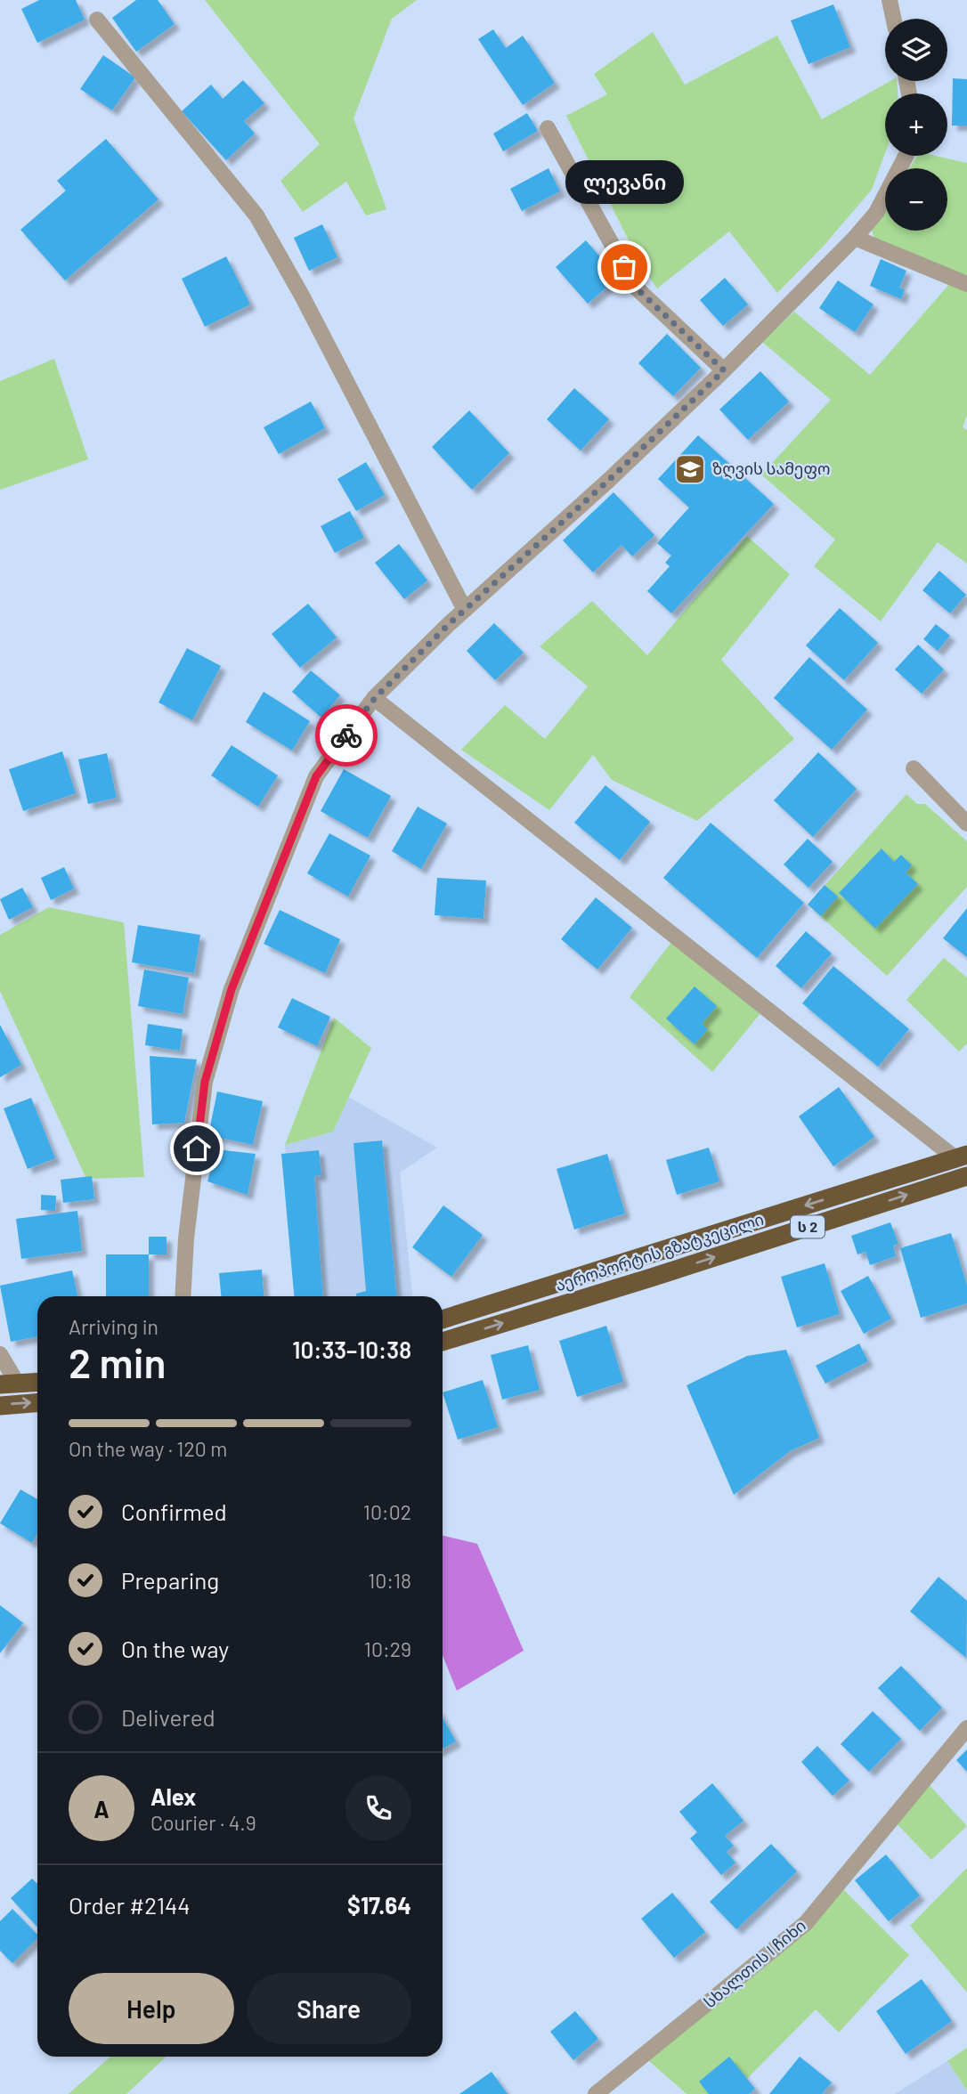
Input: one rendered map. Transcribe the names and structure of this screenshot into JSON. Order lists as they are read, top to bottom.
{
  "streets": {
    "highway": ["ს 2", "აეროპორტის გზატკეცილი"],
    "street": ["სხალთის I ჩიხი"]
  },
  "places": {
    "other": ["ლევანი"],
    "school or university": ["ზღვის სამეფო"]
  },
  "page": {
    "map_buttons": ["+", "−"],
    "bubble": "ლევანი",
    "heading": ["2 min", "Arriving in", "10:33–10:38"],
    "panel": [
      "Alex",
      "Courier · 4.9",
      "Order #2144",
      "$17.64"
    ],
    "bar": "On the way · 120 m",
    "list": [
      ["Confirmed", "10:02"],
      ["Preparing", "10:18"],
      ["On the way", "10:29"],
      "Delivered"
    ],
    "round": "A",
    "buttons": ["Help", "Share"]
  }
}
